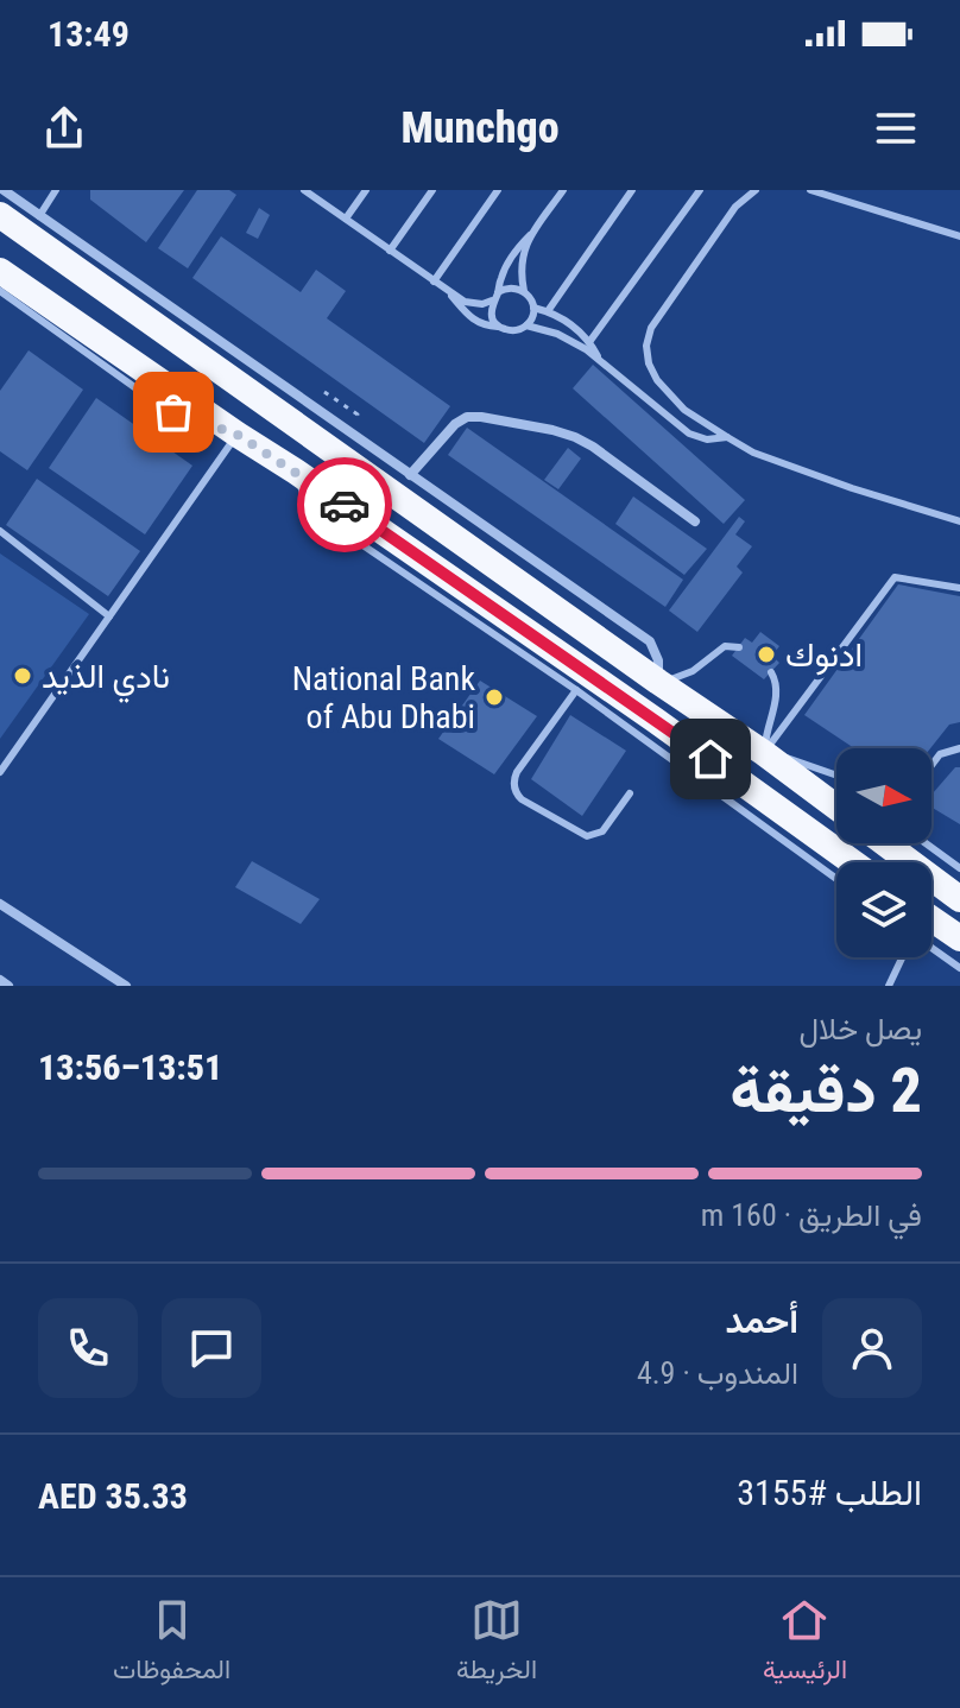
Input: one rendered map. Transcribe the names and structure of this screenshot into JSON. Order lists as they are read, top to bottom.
{
  "places": ["ادنوك", "نادي الذيد", "National Bank of Abu Dhabi"],
  "north": "right",
  "page": {
    "status": "13:49",
    "header": "Munchgo",
    "heading": ["2 دقيقة", "يصل خلال", "13:51–13:56"],
    "panel": [
      "أحمد",
      "المندوب · 4.9",
      "الطلب #3155",
      "AED 35.33"
    ],
    "bar": "في الطريق · 160 m",
    "tabs": ["الرئيسية", "الخريطة", "المحفوظات"]
  }
}
